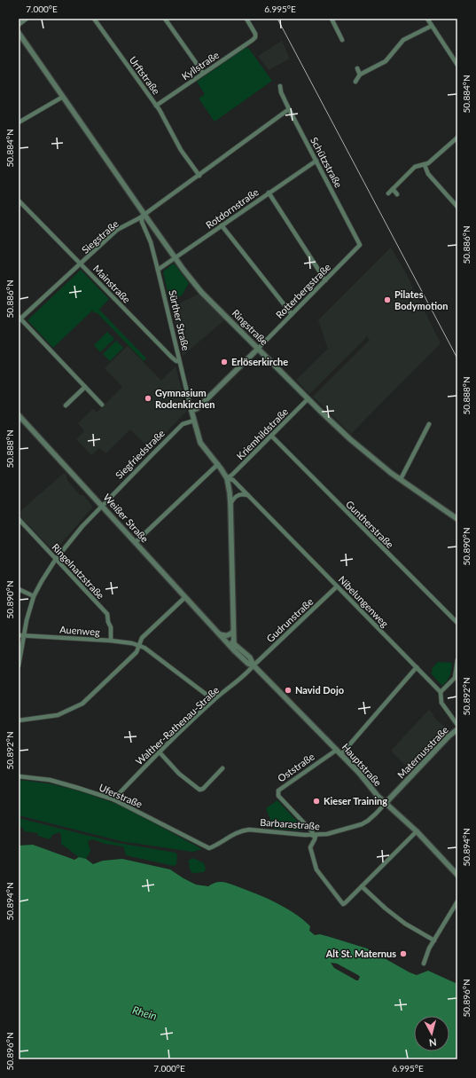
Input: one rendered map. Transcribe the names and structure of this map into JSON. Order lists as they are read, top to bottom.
{
  "streets": {
    "street": [
      "Kyllstraße",
      "Urftstraße",
      "Schützstraße",
      "Rotdornstraße",
      "Siegstraße",
      "Mainstraße",
      "Rotterbergstraße",
      "Sürther Straße",
      "Ringstraße",
      "Kriemhildstraße",
      "Siegfriedstraße",
      "Weißer Straße",
      "Guntherstraße",
      "Ringelnatzstraße",
      "Nibelungenweg",
      "Gudrunstraße",
      "Auenweg",
      "Walther-Rathenau-Straße",
      "Maternusstraße",
      "Hauptstraße",
      "Oststraße",
      "Uferstraße",
      "Barbarastraße"
    ]
  },
  "crossings": [
    ["Kyllstraße", "Urftstraße"],
    ["Urftstraße", "Siegstraße"],
    ["Schützstraße", "Rotdornstraße"],
    ["Schützstraße", "Siegstraße"],
    ["Schützstraße", "Rotterbergstraße"],
    ["Rotdornstraße", "Sürther Straße"],
    ["Rotdornstraße", "Ringstraße"],
    ["Siegstraße", "Mainstraße"],
    ["Siegstraße", "Sürther Straße"],
    ["Siegstraße", "Ringstraße"],
    ["Mainstraße", "Sürther Straße"],
    ["Rotterbergstraße", "Ringstraße"],
    ["Sürther Straße", "Ringstraße"],
    ["Sürther Straße", "Kriemhildstraße"],
    ["Sürther Straße", "Siegfriedstraße"],
    ["Sürther Straße", "Weißer Straße"],
    ["Sürther Straße", "Nibelungenweg"],
    ["Sürther Straße", "Hauptstraße"],
    ["Ringstraße", "Kriemhildstraße"],
    ["Kriemhildstraße", "Guntherstraße"],
    ["Kriemhildstraße", "Nibelungenweg"],
    ["Siegfriedstraße", "Weißer Straße"],
    ["Siegfriedstraße", "Ringelnatzstraße"],
    ["Siegfriedstraße", "Auenweg"],
    ["Weißer Straße", "Hauptstraße"],
    ["Ringelnatzstraße", "Auenweg"],
    ["Nibelungenweg", "Gudrunstraße"],
    ["Gudrunstraße", "Walther-Rathenau-Straße"],
    ["Gudrunstraße", "Hauptstraße"],
    ["Walther-Rathenau-Straße", "Hauptstraße"],
    ["Walther-Rathenau-Straße", "Uferstraße"],
    ["Maternusstraße", "Hauptstraße"],
    ["Maternusstraße", "Barbarastraße"],
    ["Hauptstraße", "Oststraße"],
    ["Hauptstraße", "Barbarastraße"],
    ["Oststraße", "Barbarastraße"],
    ["Uferstraße", "Barbarastraße"]
  ],
  "water": ["Rhein"],
  "places": [
    "Pilates Bodymotion",
    "Erlöserkirche",
    "Gymnasium Rodenkirchen",
    "Navid Dojo",
    "Kieser Training",
    "Alt St. Maternus"
  ],
  "north": "bottom",
  "coordinates": [
    "7.000°E",
    "6.995°E",
    "50.884°N",
    "50.886°N",
    "50.888°N",
    "50.890°N",
    "50.892°N",
    "50.894°N",
    "50.896°N"
  ]
}
